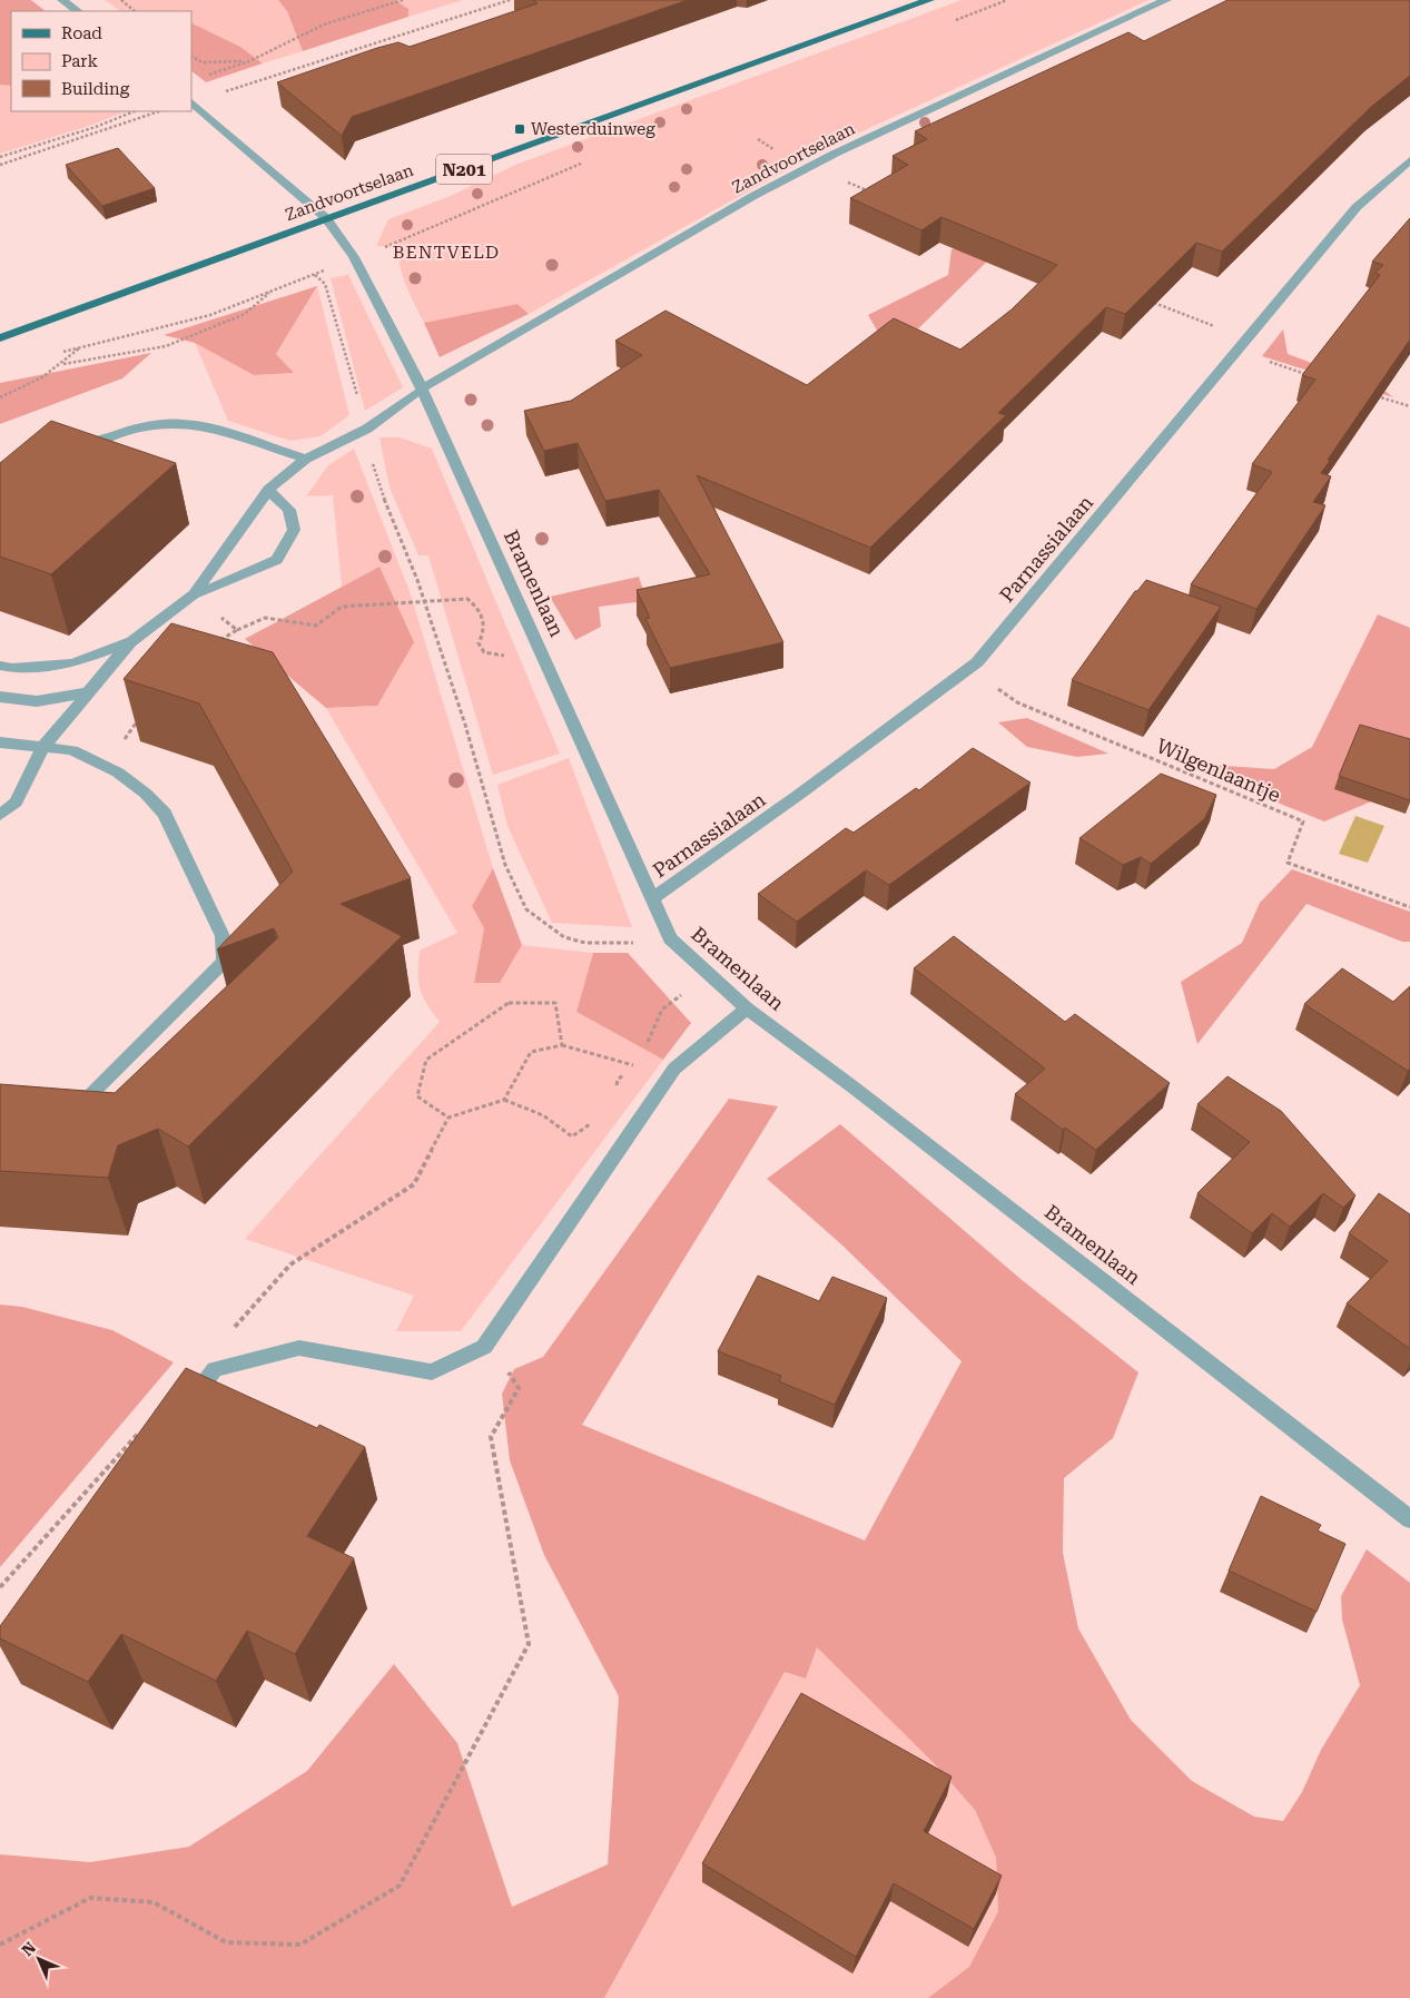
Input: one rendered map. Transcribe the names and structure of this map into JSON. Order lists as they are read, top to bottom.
{
  "streets": {
    "main road": ["Zandvoortselaan", "N201"],
    "street": ["Parnassialaan", "Bramenlaan"],
    "path": ["Wilgenlaantje"]
  },
  "crossings": [
    ["Zandvoortselaan", "Bramenlaan"],
    ["Parnassialaan", "Bramenlaan"],
    ["Parnassialaan", "Wilgenlaantje"]
  ],
  "districts": ["BENTVELD"],
  "places": {
    "transit": ["Westerduinweg"]
  },
  "legend": ["Road", "Park", "Building"],
  "north": "top left"
}
